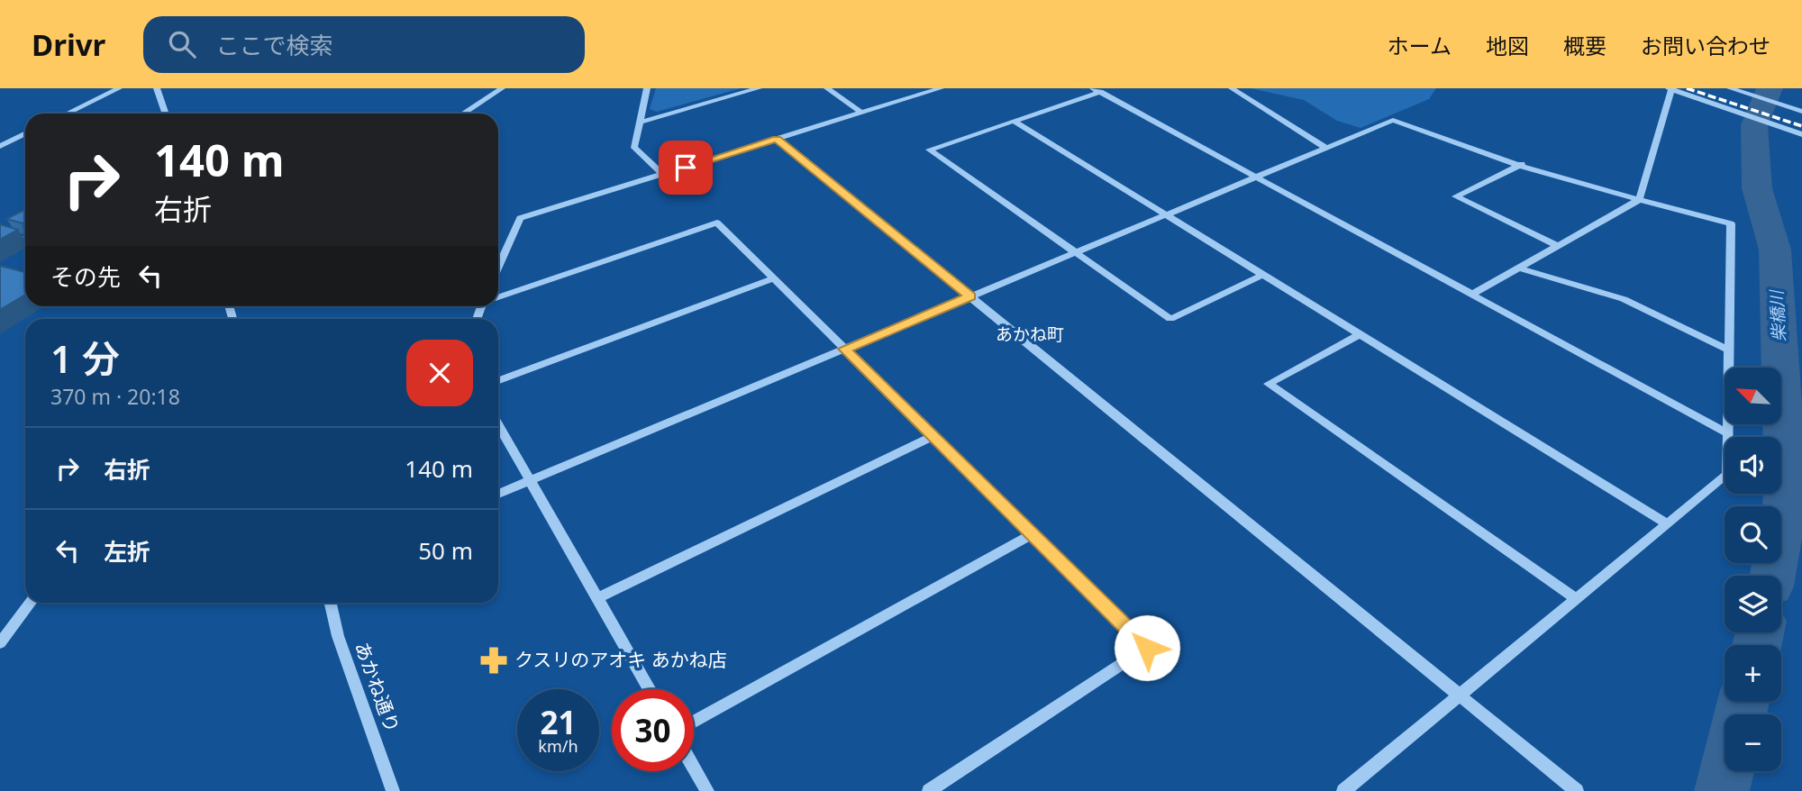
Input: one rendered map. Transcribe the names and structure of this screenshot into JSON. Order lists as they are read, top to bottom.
{
  "streets": {
    "street": ["あかね通り"]
  },
  "districts": ["あかね町"],
  "water": ["柴橋川"],
  "places": {
    "pharmacy": ["クスリのアオキ あかね店"]
  },
  "north": "top left",
  "page": {
    "header": "Drivr",
    "search": "ここで検索",
    "nav": [
      "ホーム",
      "地図",
      "概要",
      "お問い合わせ"
    ],
    "turn": ["140 m", "右折"],
    "then": "その先",
    "heading": ["1 分", "370 m · 20:18"],
    "map_buttons": ["+", "−"],
    "list": [
      {
        "name": "右折",
        "value": "140 m"
      },
      {
        "name": "左折",
        "value": "50 m"
      }
    ],
    "speed": "21 km/h",
    "limit": "30"
  }
}
